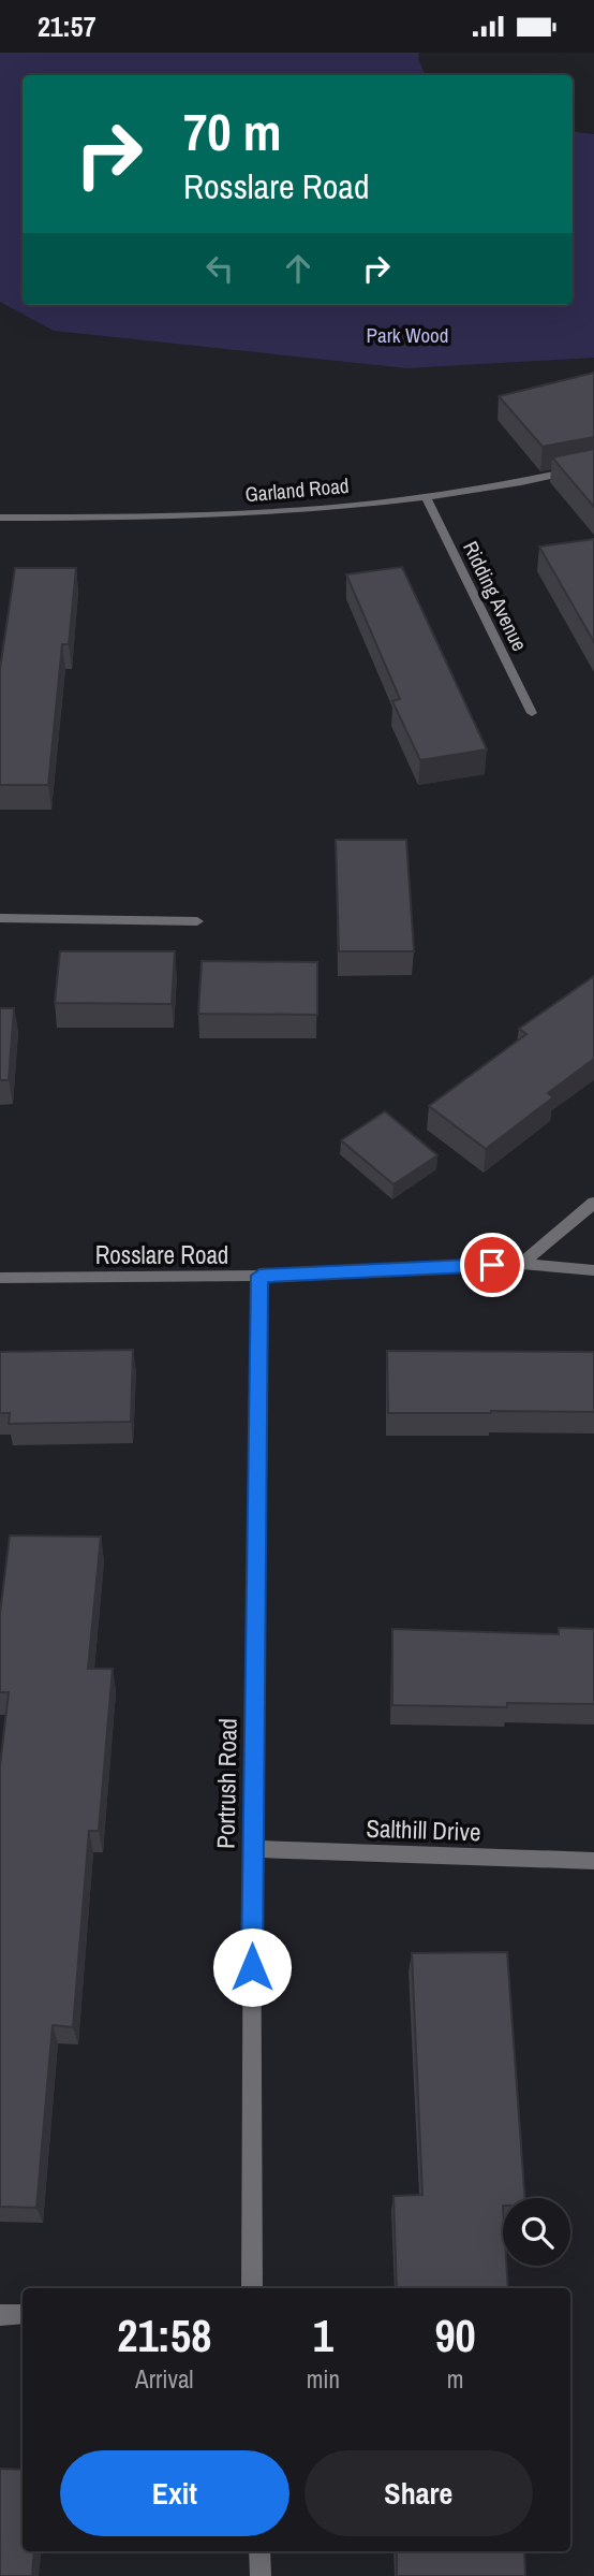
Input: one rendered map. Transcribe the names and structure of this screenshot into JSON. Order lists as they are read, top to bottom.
{
  "streets": {
    "street": [
      "Garland Road",
      "Ridding Avenue",
      "Rosslare Road",
      "Portrush Road",
      "Salthill Drive"
    ]
  },
  "crossings": [
    ["Garland Road", "Ridding Avenue"],
    ["Rosslare Road", "Portrush Road"],
    ["Portrush Road", "Salthill Drive"]
  ],
  "parks": ["Park Wood"],
  "page": {
    "status": "21:57",
    "turn": ["70 m", "Rosslare Road"],
    "eta": [
      "21:58",
      "Arrival",
      "1",
      "min",
      "90",
      "m"
    ],
    "buttons": ["Exit", "Share"]
  }
}
